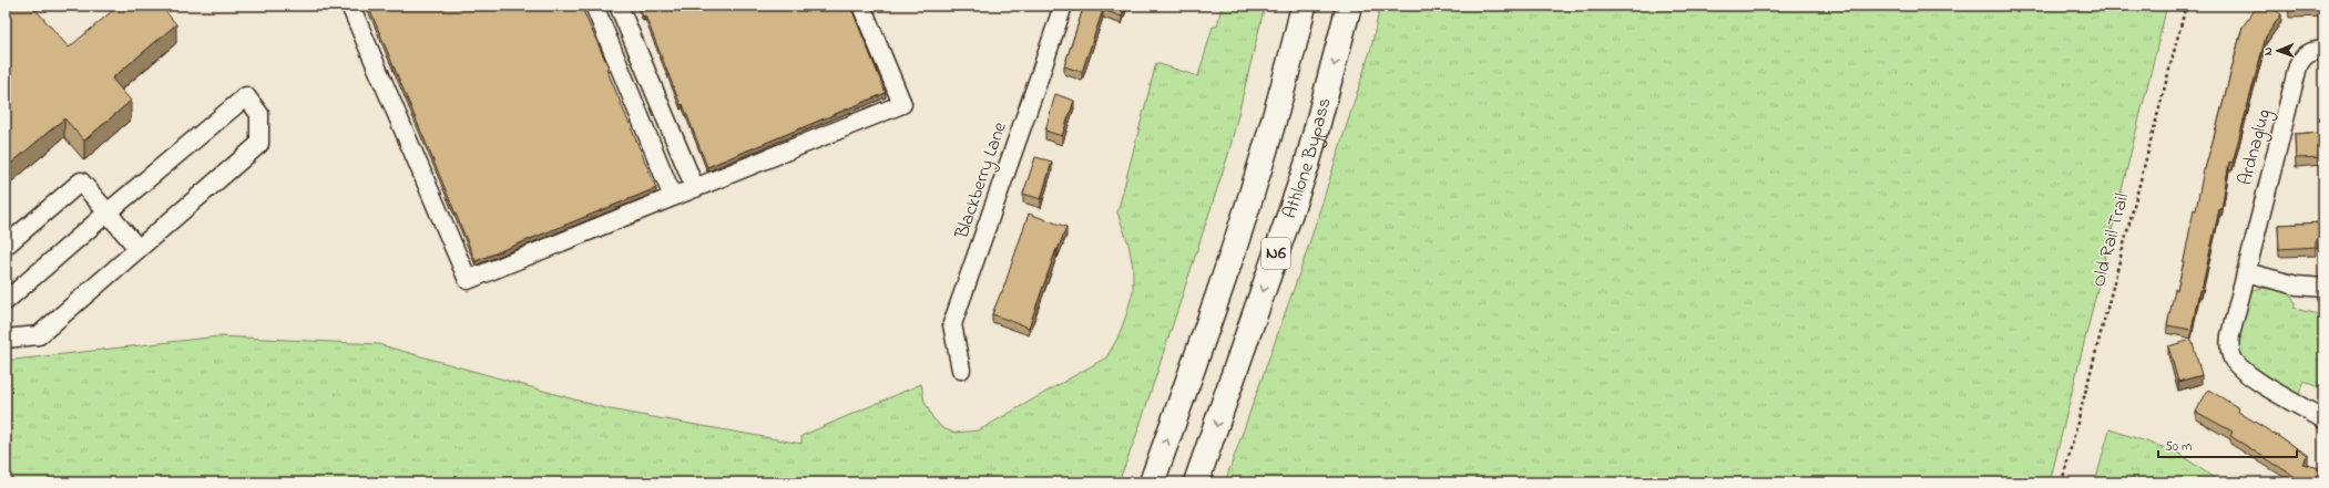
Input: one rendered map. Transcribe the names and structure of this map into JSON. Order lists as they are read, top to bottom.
{
  "streets": {
    "highway": ["Athlone Bypass", "N6"],
    "street": ["Ardnaglug", "Blackberry Lane"],
    "path": ["Old Rail Trail"]
  },
  "scale_bar": "50 m",
  "north": "left"
}
